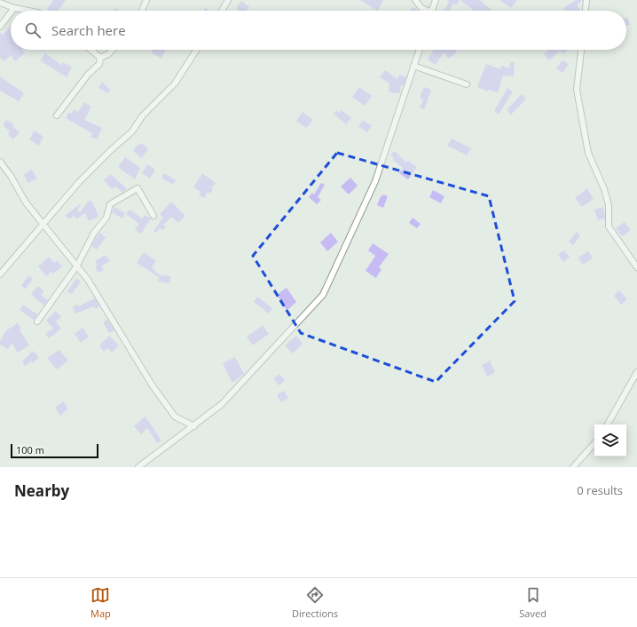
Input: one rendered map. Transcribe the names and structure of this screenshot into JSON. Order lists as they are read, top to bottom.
{
  "scale_bar": "100 m",
  "page": {
    "search": "Search here",
    "scale": "100 m",
    "heading": ["Nearby", "0 results"],
    "nav": ["Map", "Directions", "Saved"]
  }
}
